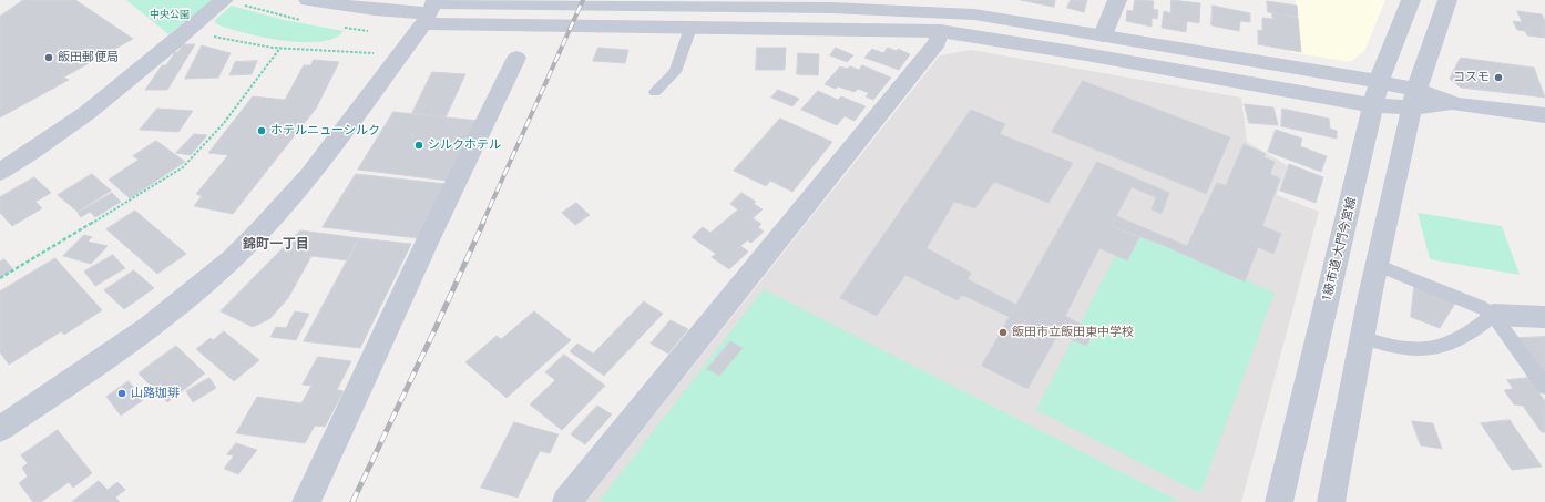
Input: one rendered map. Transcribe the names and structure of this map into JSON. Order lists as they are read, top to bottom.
{
  "streets": {
    "street": ["1級市道 大門今宮線"]
  },
  "districts": ["錦町一丁目"],
  "parks": ["中央公園"],
  "places": [
    "飯田郵便局",
    "コスモ",
    "ホテルニューシルク",
    "シルクホテル",
    "飯田市立飯田東中学校",
    "山路珈琲"
  ]
}
